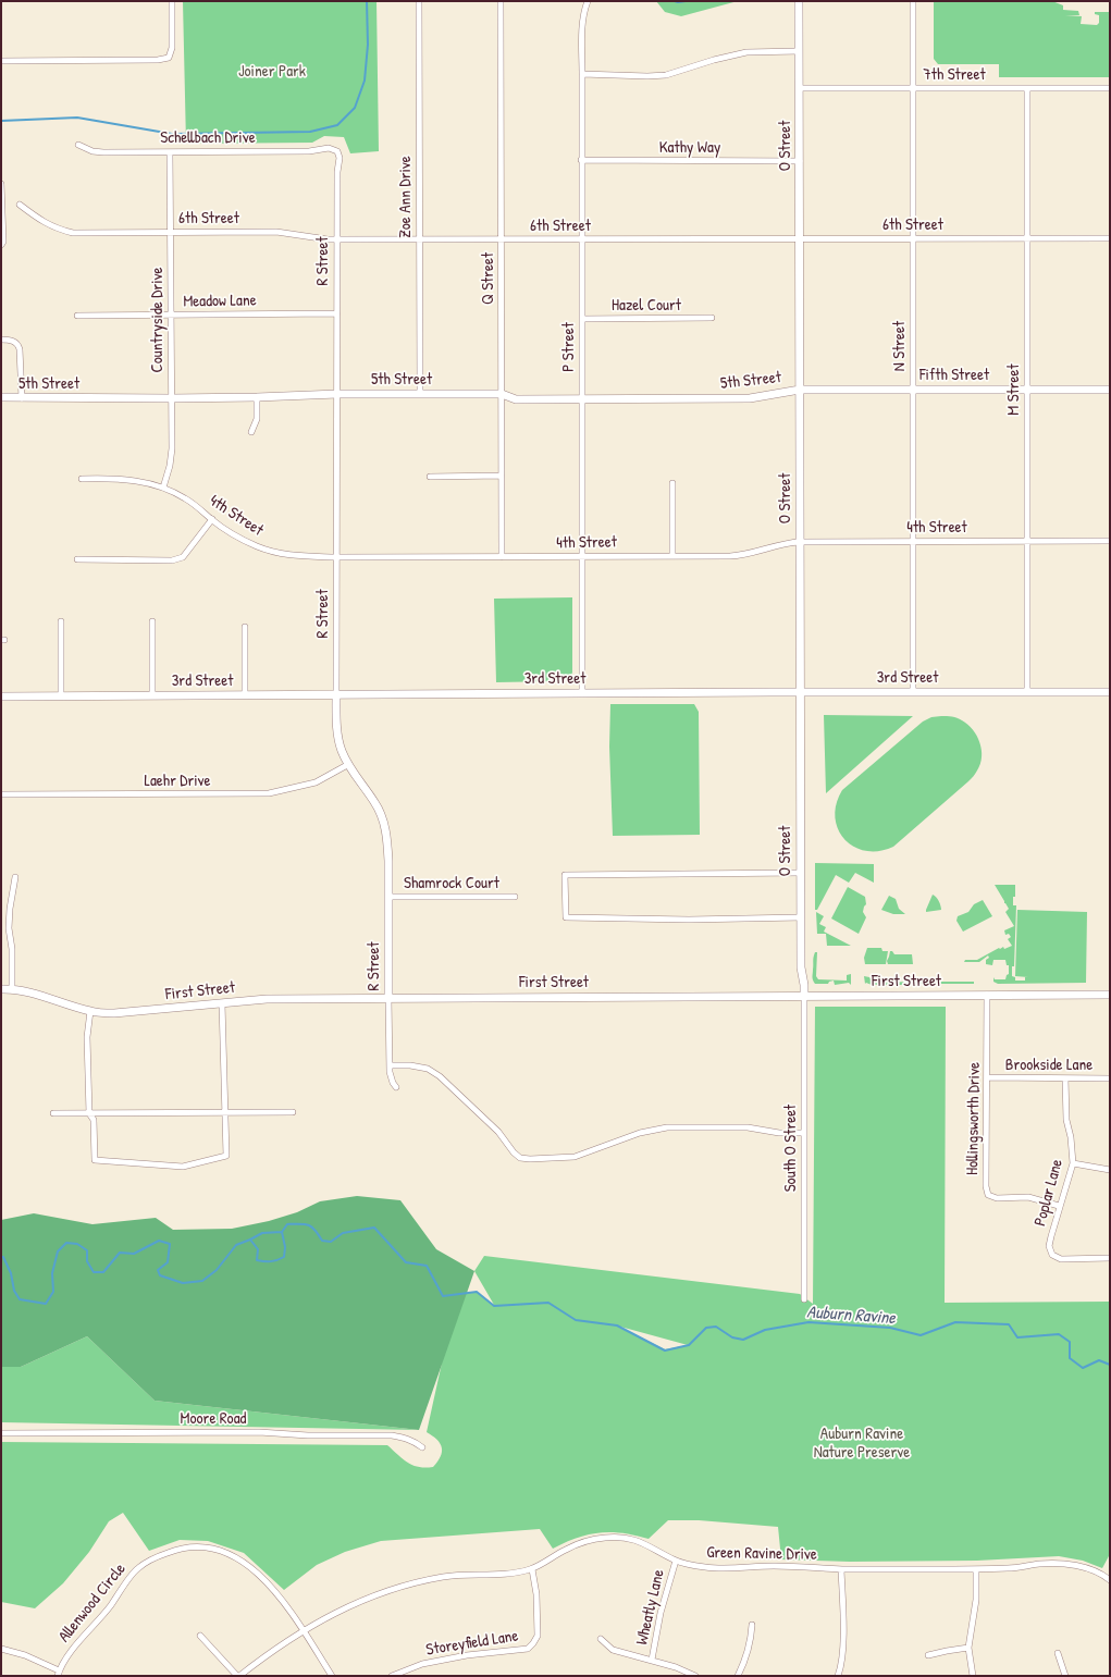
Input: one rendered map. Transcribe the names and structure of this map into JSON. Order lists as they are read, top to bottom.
{
  "streets": {
    "street": [
      "7th Street",
      "Schellbach Drive",
      "O Street",
      "Kathy Way",
      "Zoe Ann Drive",
      "6th Street",
      "R Street",
      "Q Street",
      "Meadow Lane",
      "Hazel Court",
      "Countryside Drive",
      "N Street",
      "P Street",
      "Fifth Street",
      "5th Street",
      "M Street",
      "4th Street",
      "3rd Street",
      "Laehr Drive",
      "Shamrock Court",
      "First Street",
      "Brookside Lane",
      "Hollingsworth Drive",
      "South O Street",
      "Poplar Lane",
      "Moore Road",
      "Green Ravine Drive",
      "Allenwood Circle",
      "Wheatly Lane",
      "Storeyfield Lane"
    ]
  },
  "crossings": [
    ["7th Street", "O Street"],
    ["7th Street", "N Street"],
    ["7th Street", "M Street"],
    ["Schellbach Drive", "R Street"],
    ["Schellbach Drive", "Countryside Drive"],
    ["O Street", "Kathy Way"],
    ["O Street", "6th Street"],
    ["O Street", "Fifth Street"],
    ["O Street", "5th Street"],
    ["O Street", "4th Street"],
    ["O Street", "3rd Street"],
    ["O Street", "First Street"],
    ["O Street", "South O Street"],
    ["Kathy Way", "P Street"],
    ["Zoe Ann Drive", "6th Street"],
    ["Zoe Ann Drive", "5th Street"],
    ["6th Street", "R Street"],
    ["6th Street", "Q Street"],
    ["6th Street", "Countryside Drive"],
    ["6th Street", "N Street"],
    ["6th Street", "P Street"],
    ["6th Street", "M Street"],
    ["R Street", "Meadow Lane"],
    ["R Street", "5th Street"],
    ["R Street", "4th Street"],
    ["R Street", "3rd Street"],
    ["R Street", "Laehr Drive"],
    ["R Street", "Shamrock Court"],
    ["R Street", "First Street"],
    ["Q Street", "5th Street"],
    ["Q Street", "4th Street"],
    ["Meadow Lane", "Countryside Drive"],
    ["Hazel Court", "P Street"],
    ["Countryside Drive", "5th Street"],
    ["Countryside Drive", "4th Street"],
    ["N Street", "Fifth Street"],
    ["N Street", "4th Street"],
    ["N Street", "3rd Street"],
    ["P Street", "5th Street"],
    ["P Street", "4th Street"],
    ["P Street", "3rd Street"],
    ["Fifth Street", "5th Street"],
    ["Fifth Street", "M Street"],
    ["M Street", "4th Street"],
    ["M Street", "3rd Street"],
    ["First Street", "Hollingsworth Drive"],
    ["First Street", "South O Street"],
    ["Brookside Lane", "Hollingsworth Drive"],
    ["Brookside Lane", "Poplar Lane"],
    ["Hollingsworth Drive", "Poplar Lane"],
    ["Green Ravine Drive", "Allenwood Circle"],
    ["Green Ravine Drive", "Wheatly Lane"],
    ["Green Ravine Drive", "Storeyfield Lane"]
  ],
  "water": ["Auburn Ravine"],
  "parks": ["Joiner Park", "Auburn Ravine Nature Preserve"]
}
